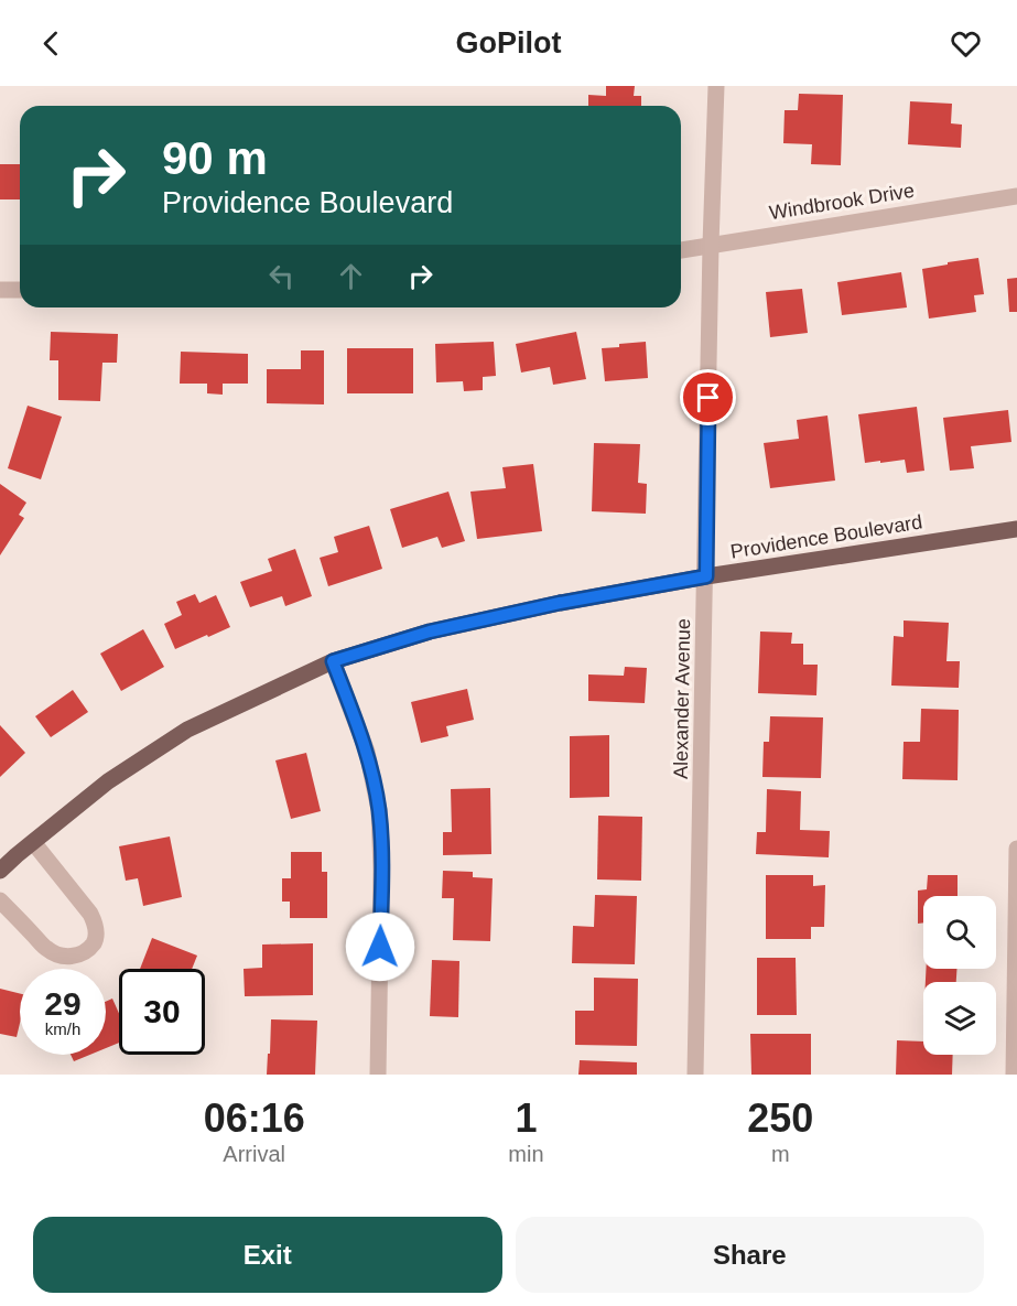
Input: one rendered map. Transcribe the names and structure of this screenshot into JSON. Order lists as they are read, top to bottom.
{
  "streets": {
    "main road": ["Providence Boulevard"],
    "street": ["Windbrook Drive", "Alexander Avenue"]
  },
  "crossings": [
    ["Windbrook Drive", "Alexander Avenue"],
    ["Providence Boulevard", "Alexander Avenue"]
  ],
  "page": {
    "header": "GoPilot",
    "turn": ["90 m", "Providence Boulevard"],
    "speed": "29 km/h",
    "limit": "30",
    "eta": [
      "06:16",
      "Arrival",
      "1",
      "min",
      "250",
      "m"
    ],
    "buttons": ["Exit", "Share"]
  }
}
